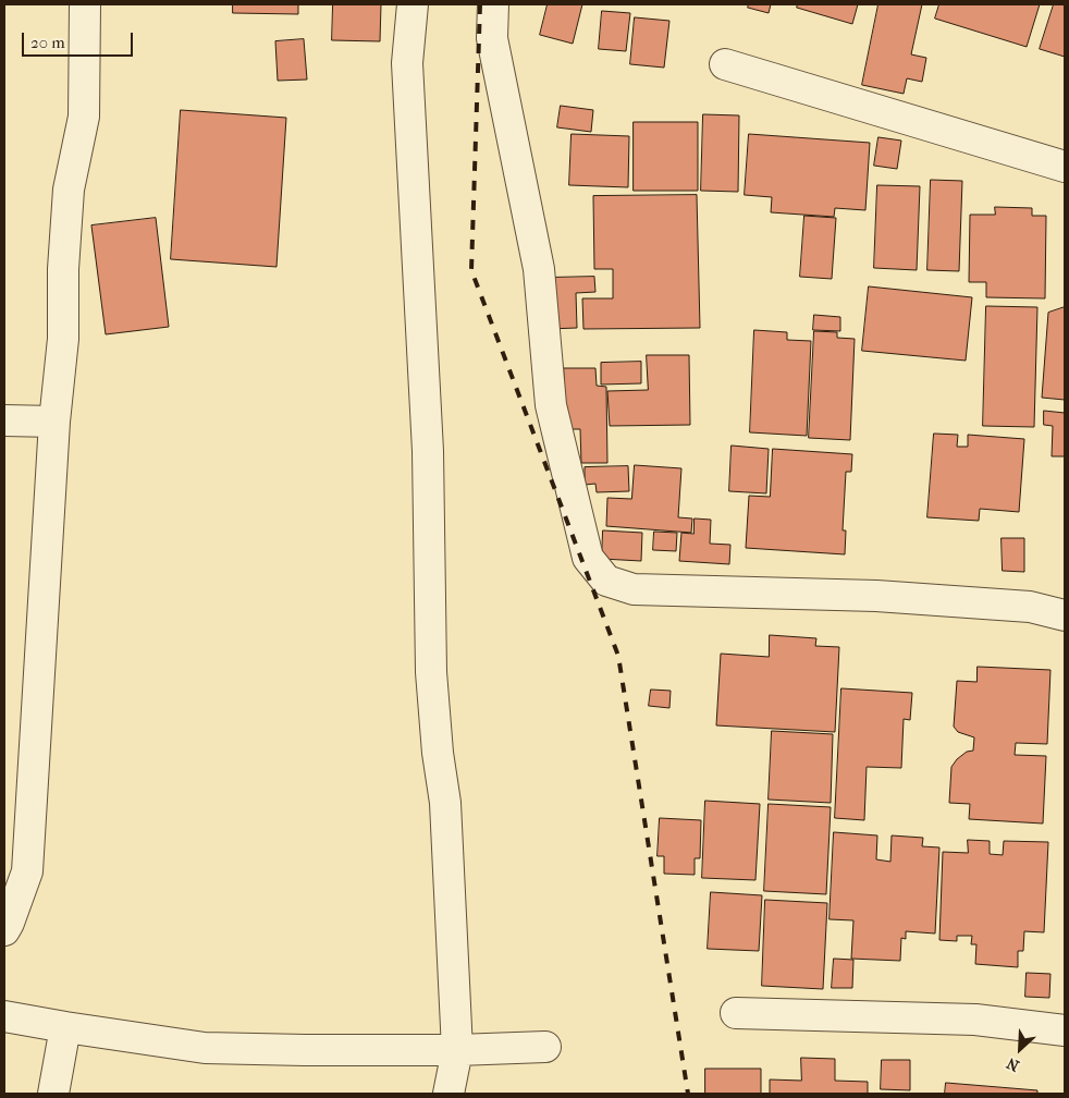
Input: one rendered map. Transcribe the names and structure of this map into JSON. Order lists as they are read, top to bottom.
{
  "scale_bar": "20 m",
  "north": "bottom left"
}
